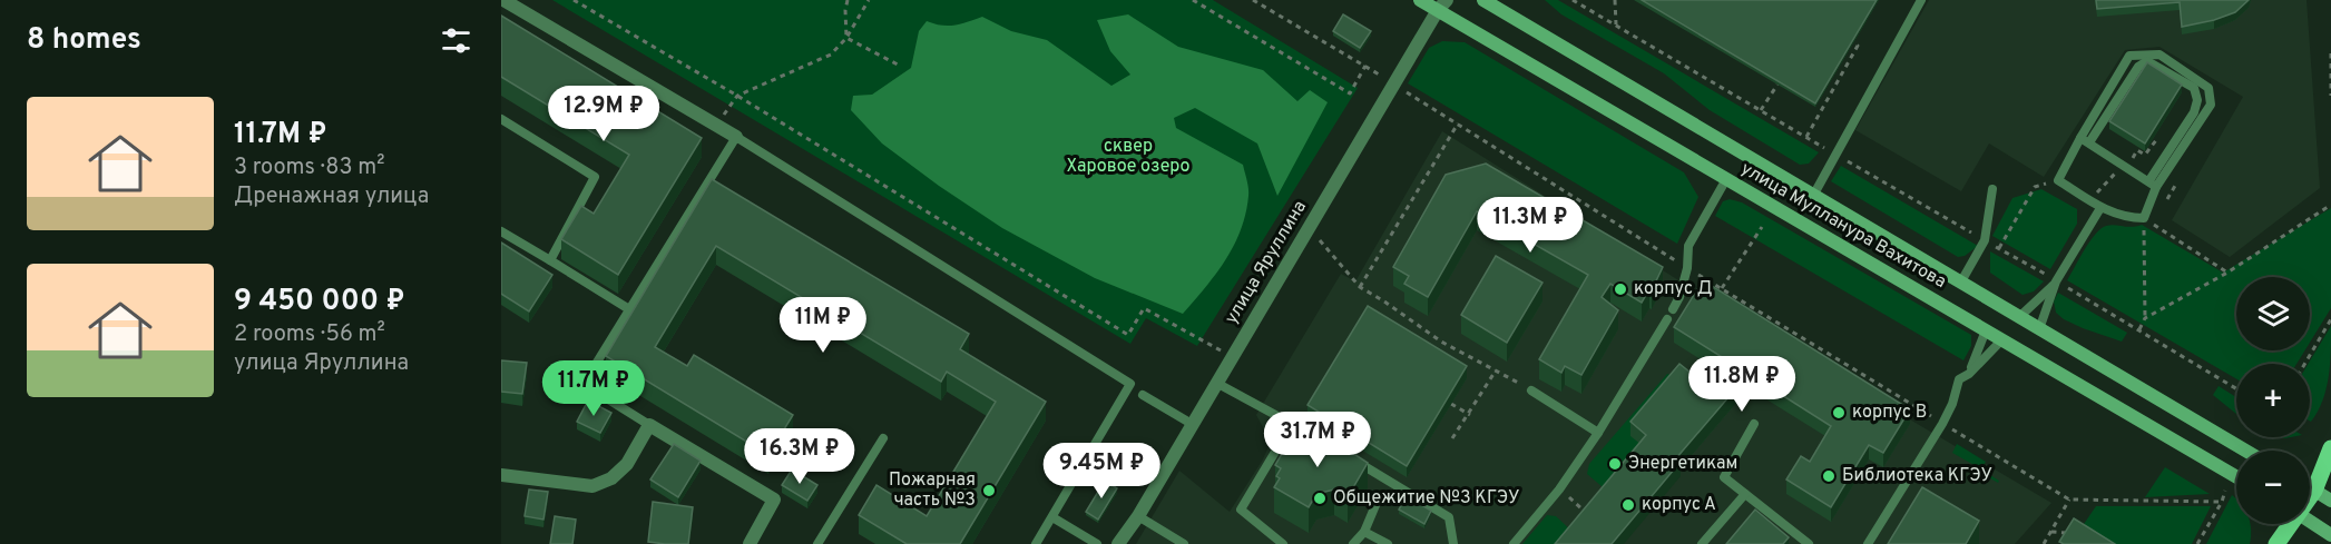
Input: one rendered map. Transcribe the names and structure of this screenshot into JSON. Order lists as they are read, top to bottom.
{
  "streets": {
    "main road": ["улица Мулланура Вахитова"],
    "street": ["улица Яруллина"]
  },
  "crossings": [
    ["улица Мулланура Вахитова", "улица Яруллина"]
  ],
  "parks": ["сквер Харовое озеро"],
  "places": [
    "корпус Д",
    "корпус В",
    "Энергетикам",
    "Библиотека КГЭУ",
    "Пожарная часть №3",
    "Общежитие №3 КГЭУ",
    "корпус А"
  ],
  "page": {
    "heading": "8 homes",
    "list": [
      {
        "name": "11.7M ₽",
        "note": "3 rooms · 83 m² · Дренажная улица"
      },
      {
        "name": "9 450 000 ₽",
        "note": "2 rooms · 56 m² · улица Яруллина"
      }
    ],
    "price": [
      "12.9M ₽",
      "11.3M ₽",
      "11M ₽",
      "11.8M ₽",
      "11.7M ₽",
      "31.7M ₽",
      "16.3M ₽",
      "9.45M ₽"
    ],
    "map_buttons": ["+", "−"]
  }
}
